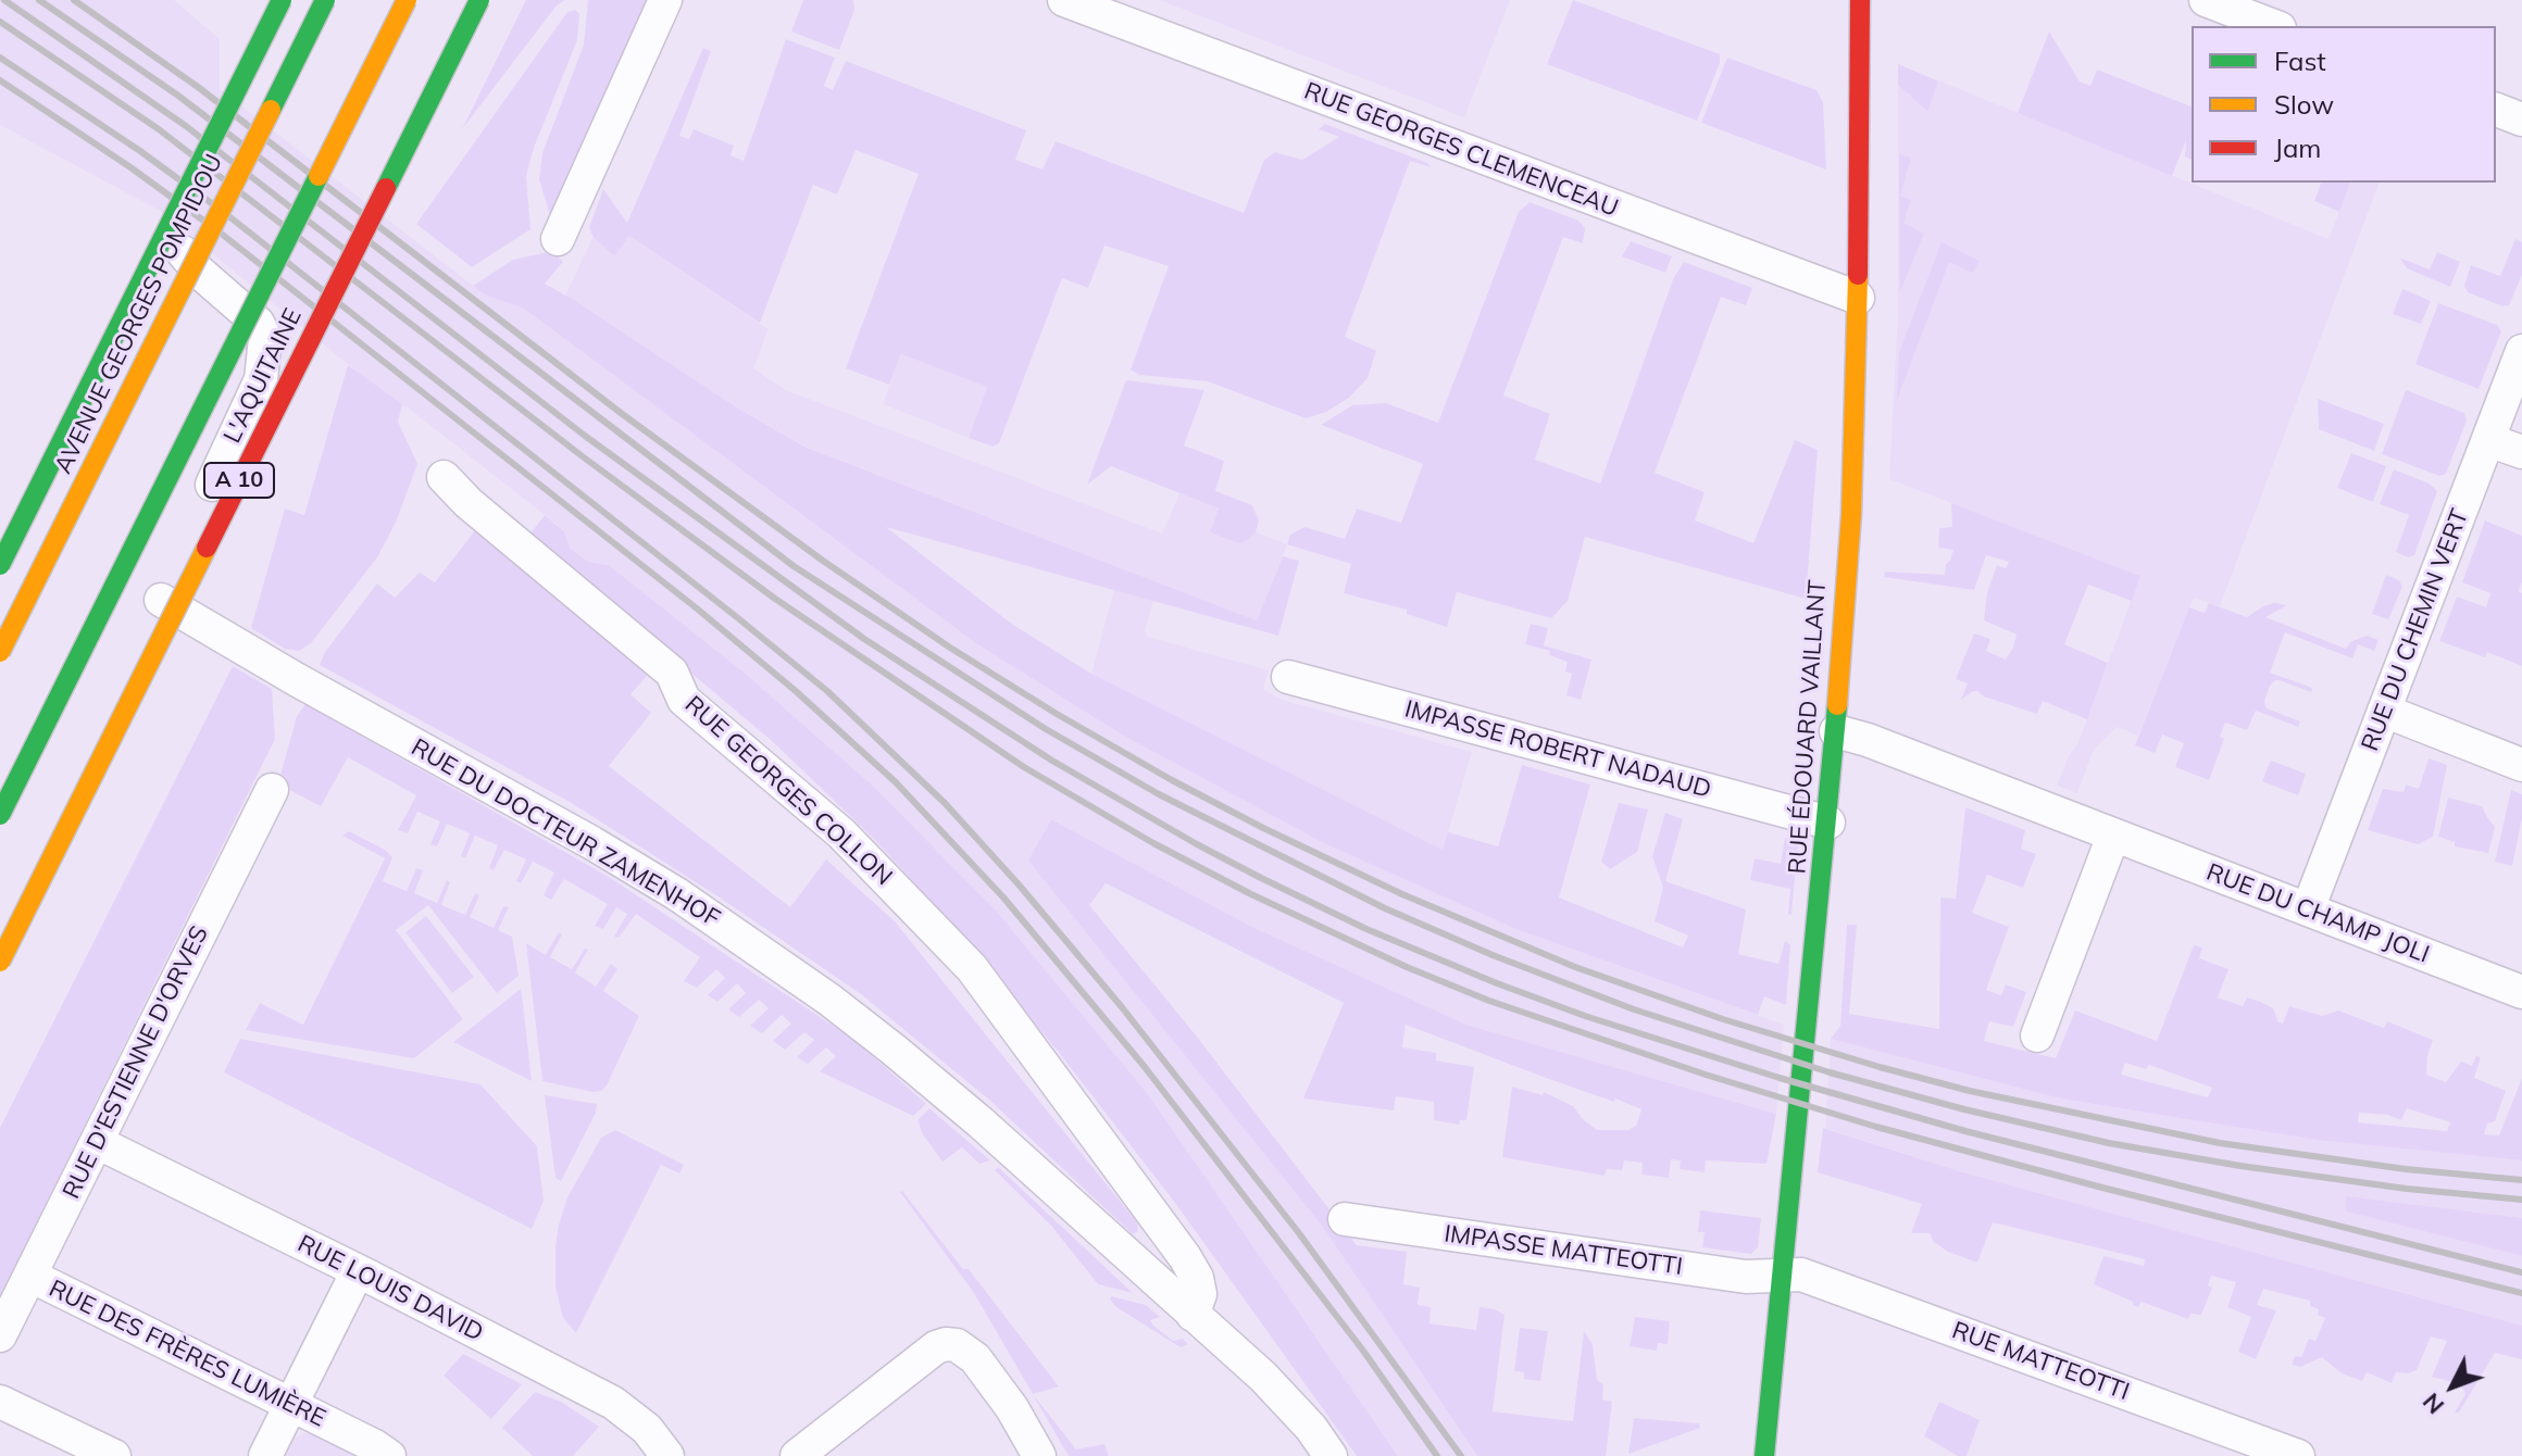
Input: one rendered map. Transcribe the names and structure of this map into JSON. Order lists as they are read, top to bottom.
{
  "streets": {
    "main road": [
      "AVENUE GEORGES POMPIDOU",
      "L'AQUITAINE",
      "A 10",
      "RUE ÉDOUARD VAILLANT"
    ],
    "street": [
      "RUE GEORGES CLEMENCEAU",
      "RUE DU CHEMIN VERT",
      "IMPASSE ROBERT NADAUD",
      "RUE GEORGES COLLON",
      "RUE DU DOCTEUR ZAMENHOF",
      "RUE DU CHAMP JOLI",
      "RUE D'ESTIENNE D'ORVES",
      "IMPASSE MATTEOTTI",
      "RUE LOUIS DAVID",
      "RUE DES FRÈRES LUMIÈRE",
      "RUE MATTEOTTI"
    ]
  },
  "crossings": [
    ["RUE GEORGES CLEMENCEAU", "RUE ÉDOUARD VAILLANT"],
    ["RUE DU CHEMIN VERT", "RUE DU CHAMP JOLI"],
    ["RUE ÉDOUARD VAILLANT", "IMPASSE ROBERT NADAUD"],
    ["RUE ÉDOUARD VAILLANT", "RUE DU CHAMP JOLI"],
    ["RUE ÉDOUARD VAILLANT", "IMPASSE MATTEOTTI"],
    ["RUE ÉDOUARD VAILLANT", "RUE MATTEOTTI"],
    ["RUE GEORGES COLLON", "RUE DU DOCTEUR ZAMENHOF"],
    ["RUE D'ESTIENNE D'ORVES", "RUE LOUIS DAVID"],
    ["RUE D'ESTIENNE D'ORVES", "RUE DES FRÈRES LUMIÈRE"],
    ["IMPASSE MATTEOTTI", "RUE MATTEOTTI"]
  ],
  "legend": ["Fast", "Slow", "Jam"],
  "north": "bottom left"
}
